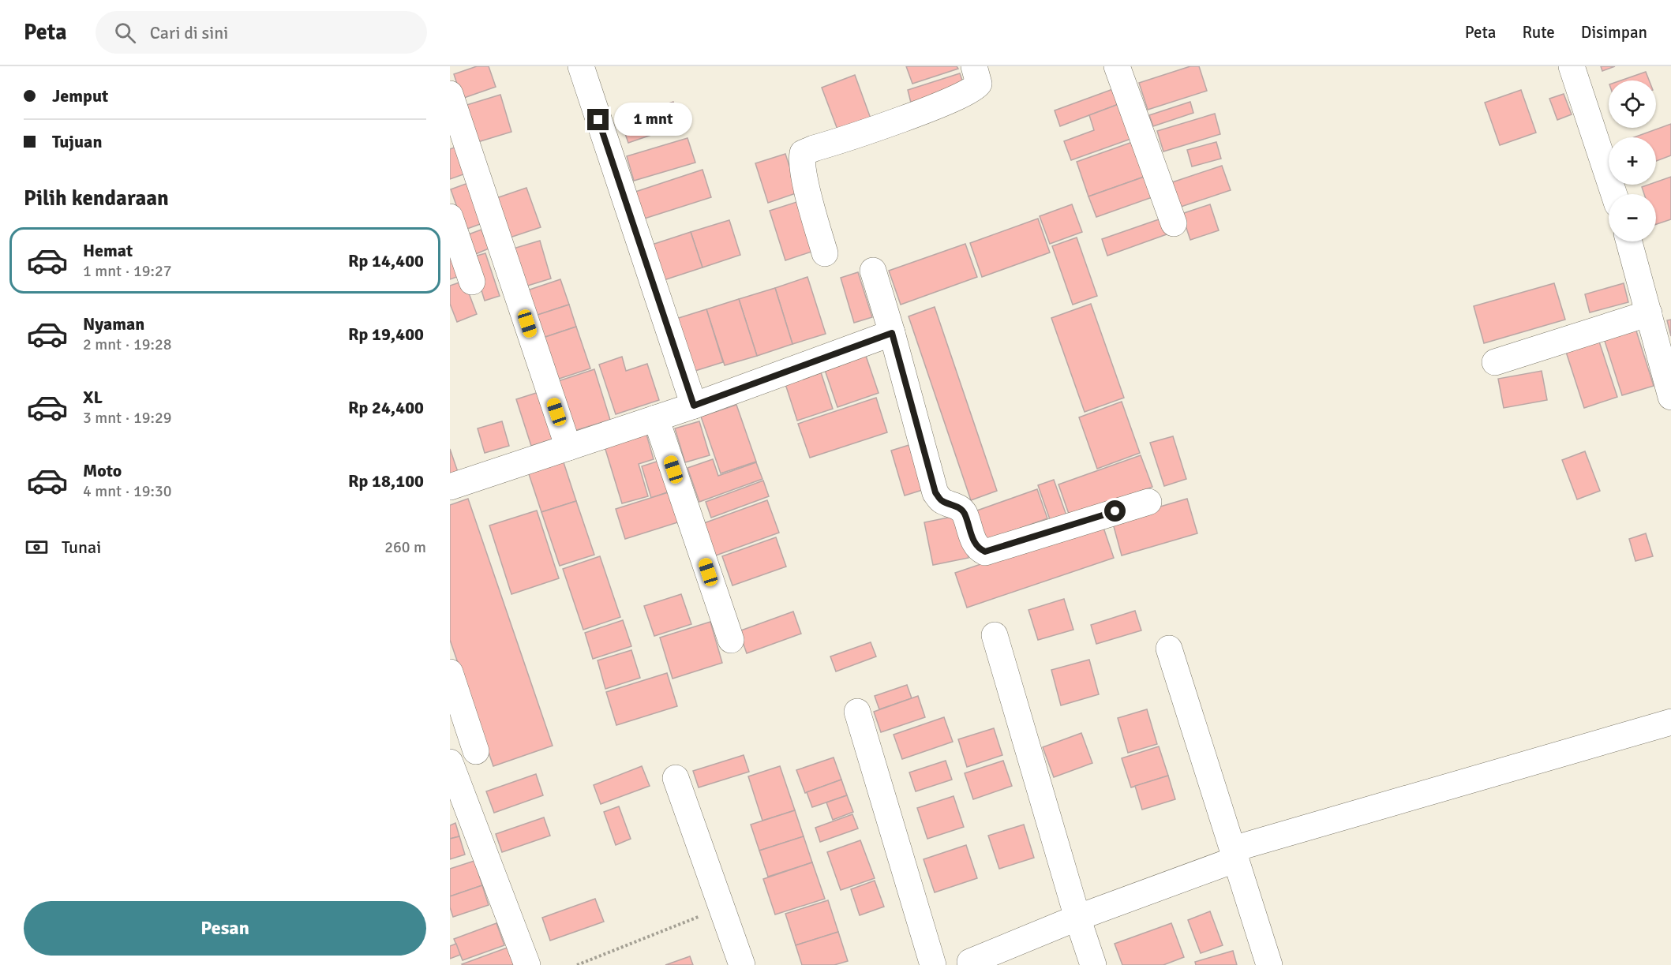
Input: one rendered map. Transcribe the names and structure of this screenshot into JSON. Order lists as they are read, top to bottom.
{
  "page": {
    "header": "Peta",
    "search": "Cari di sini",
    "nav": ["Peta", "Rute", "Disimpan"],
    "banner": ["Jemput", "Tujuan"],
    "map_buttons": ["+", "−"],
    "bubble": "1 mnt",
    "heading": "Pilih kendaraan",
    "list": [
      {
        "name": "Hemat",
        "note": "1 mnt · 19:27",
        "value": "Rp 14,400"
      },
      {
        "name": "Nyaman",
        "note": "2 mnt · 19:28",
        "value": "Rp 19,400"
      },
      {
        "name": "XL",
        "note": "3 mnt · 19:29",
        "value": "Rp 24,400"
      },
      {
        "name": "Moto",
        "note": "4 mnt · 19:30",
        "value": "Rp 18,100"
      }
    ],
    "pay": ["Tunai", "260 m"],
    "buttons": "Pesan"
  }
}
